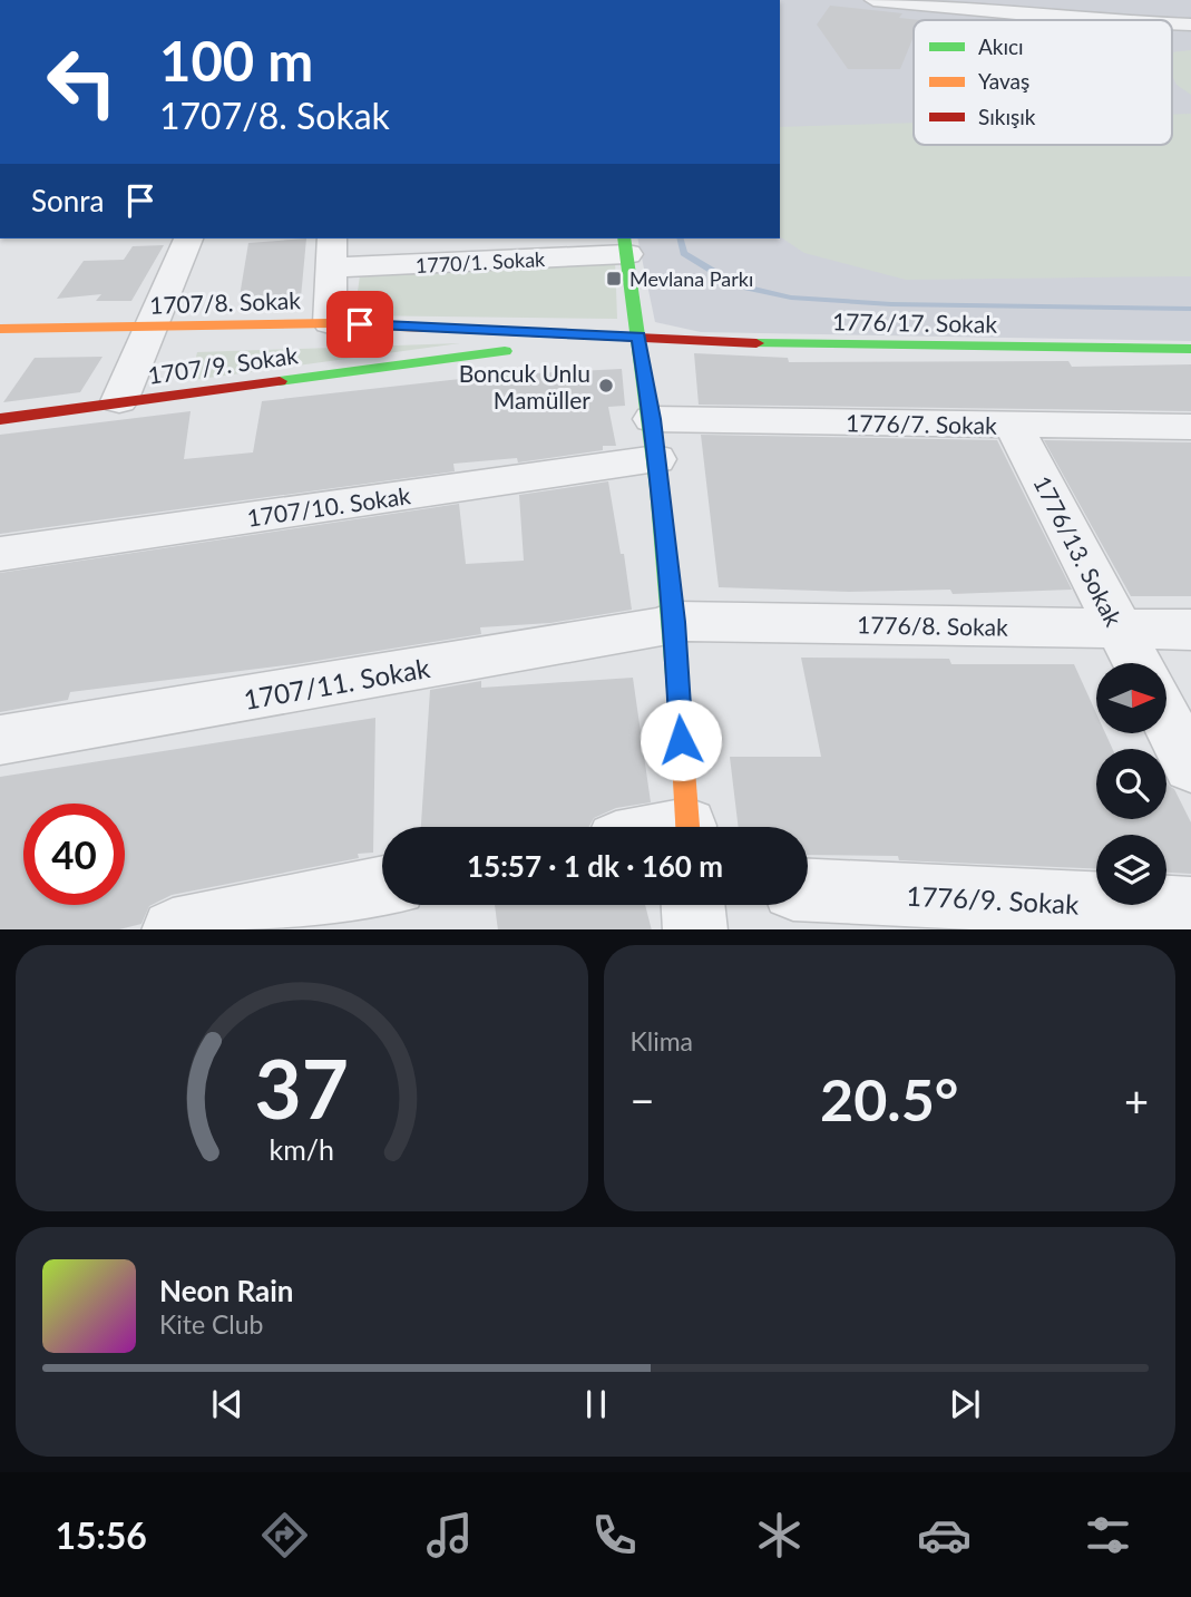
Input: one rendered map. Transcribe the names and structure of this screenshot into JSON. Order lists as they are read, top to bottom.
{
  "streets": {
    "street": [
      "1770/1. Sokak",
      "1707/8. Sokak",
      "1776/17. Sokak",
      "1707/9. Sokak",
      "1776/7. Sokak",
      "1707/10. Sokak",
      "1776/13. Sokak",
      "1776/8. Sokak",
      "1707/11. Sokak",
      "1776/9. Sokak"
    ]
  },
  "crossings": [
    ["1707/8. Sokak", "1776/17. Sokak"],
    ["1707/8. Sokak", "1707/9. Sokak"],
    ["1776/17. Sokak", "1707/9. Sokak"],
    ["1776/7. Sokak", "1707/10. Sokak"],
    ["1776/7. Sokak", "1776/13. Sokak"],
    ["1776/13. Sokak", "1776/8. Sokak"],
    ["1776/8. Sokak", "1707/11. Sokak"]
  ],
  "places": {
    "transit": ["Mevlana Parkı"],
    "other": ["Boncuk Unlu Mamüller"]
  },
  "legend": ["Akıcı", "Yavaş", "Sıkışık"],
  "north": "right",
  "page": {
    "turn": ["100 m", "1707/8. Sokak"],
    "then": "Sonra",
    "limit": "40",
    "trip": "15:57 · 1 dk · 160 m",
    "tile": "Klima",
    "heat": ["−", "20.5°", "+"],
    "song": ["Neon Rain", "Kite Club"],
    "tabs": "15:56",
    "gauge": ["37", "km/h"]
  }
}
